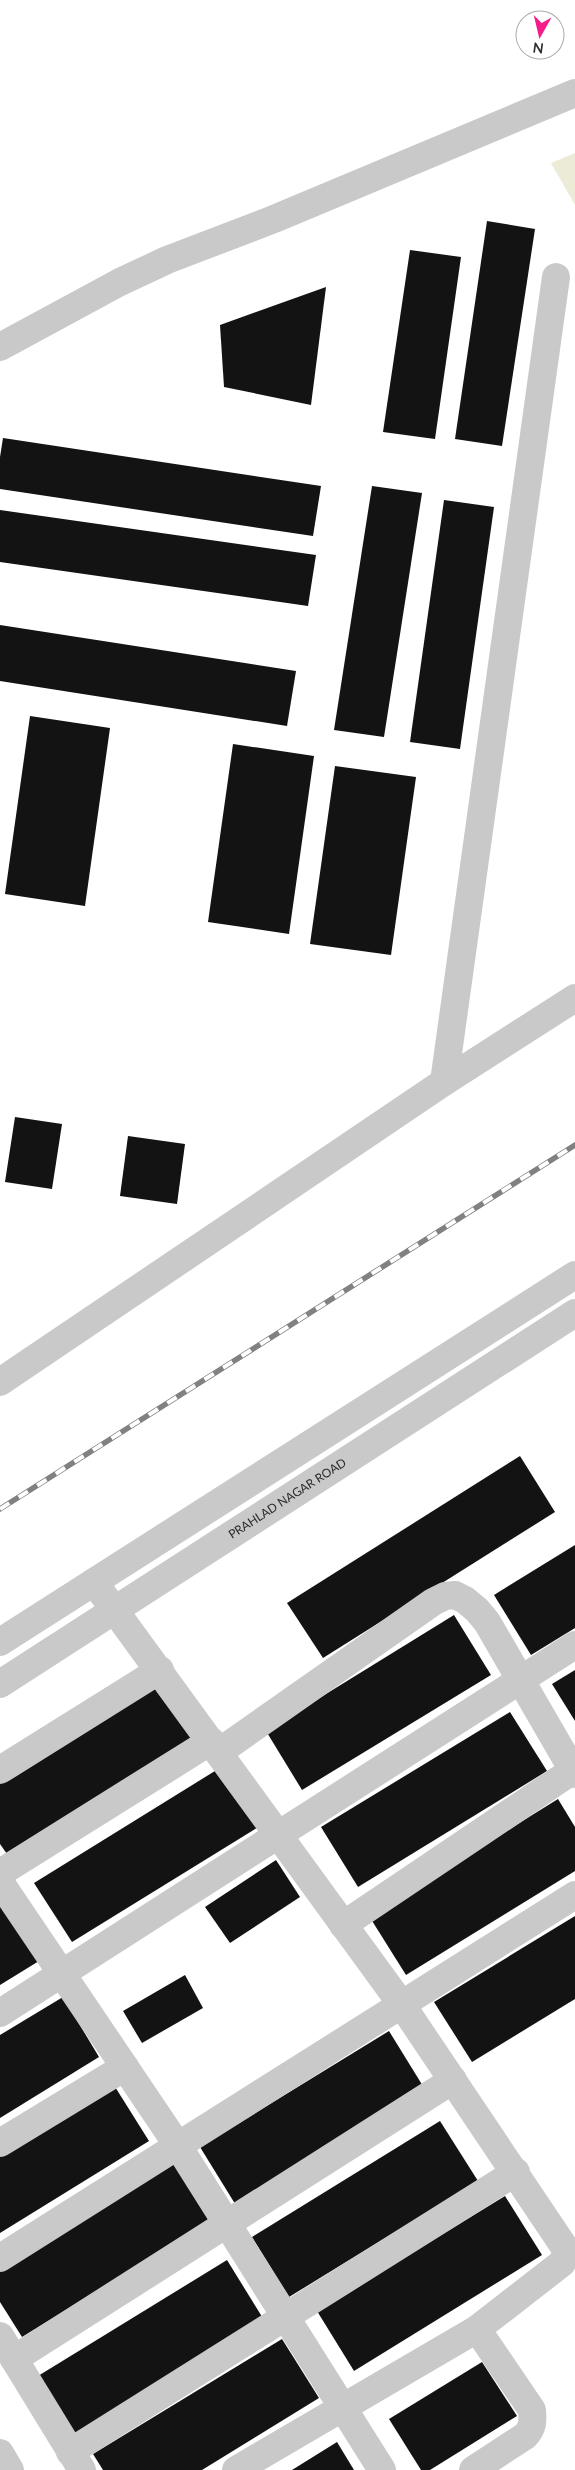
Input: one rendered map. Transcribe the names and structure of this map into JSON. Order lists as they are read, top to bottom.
{
  "streets": {
    "street": ["PRAHLAD NAGAR ROAD"]
  },
  "north": "bottom"
}
